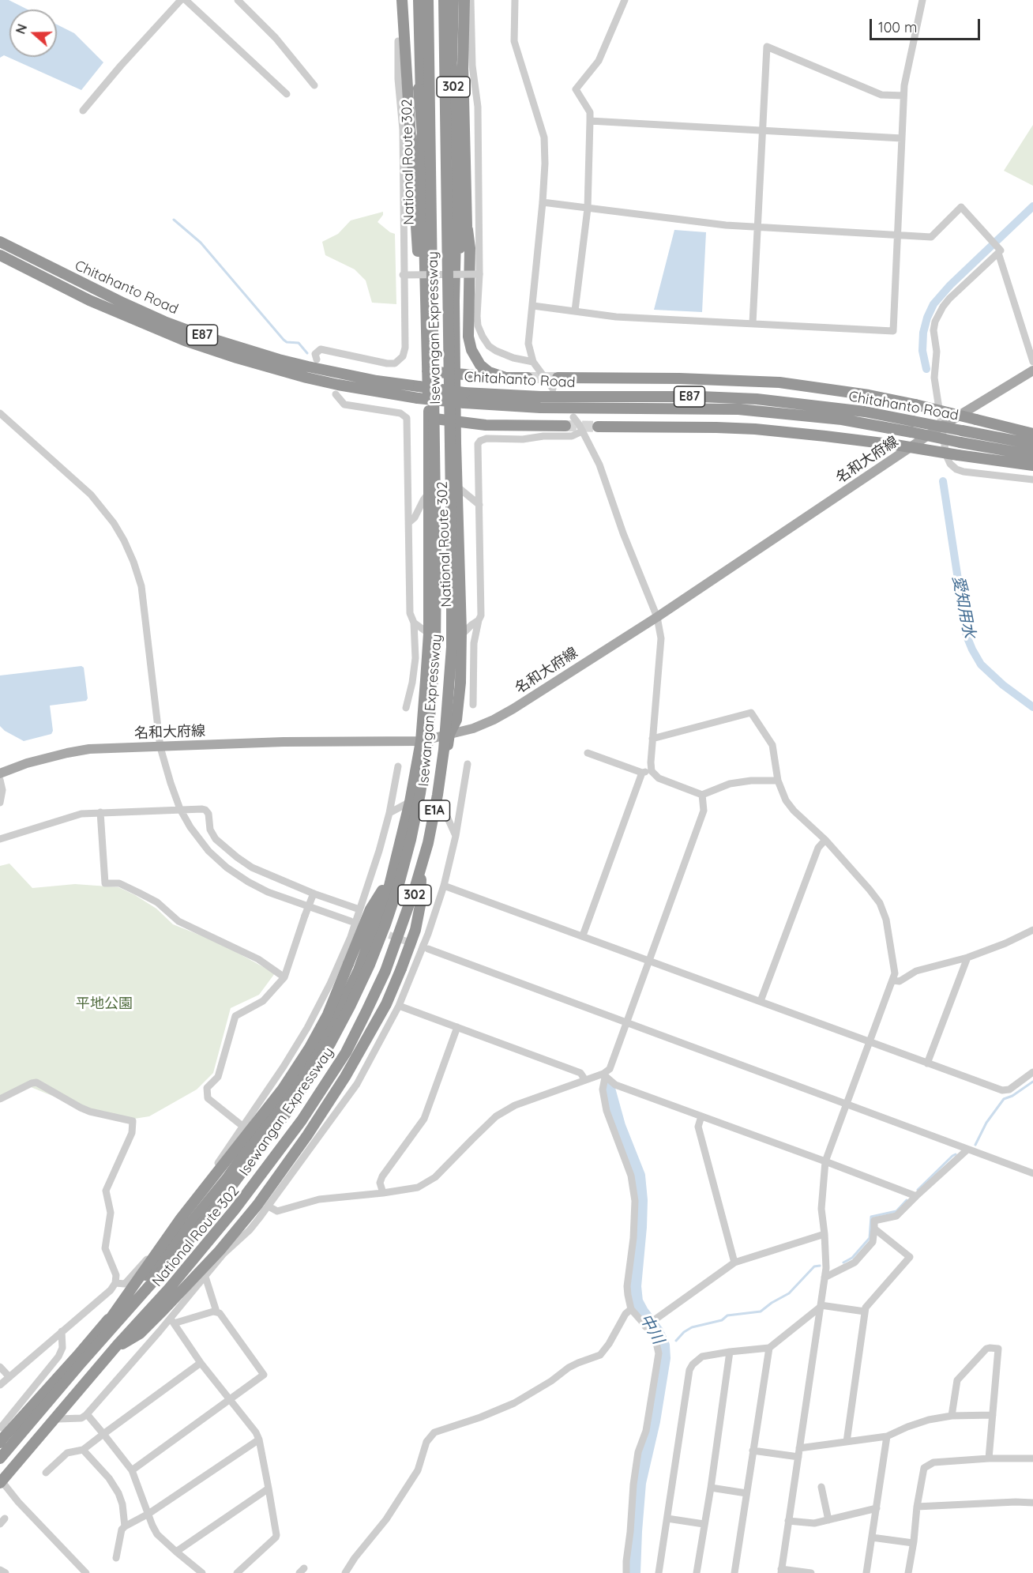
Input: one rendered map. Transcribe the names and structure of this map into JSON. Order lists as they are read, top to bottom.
{
  "streets": {
    "highway": [
      "302",
      "National Route 302",
      "Chitahanto Road",
      "Isewangan Expressway",
      "E87",
      "E1A"
    ],
    "main road": ["名和大府線"]
  },
  "crossings": [
    ["National Route 302", "Isewangan Expressway"],
    ["National Route 302", "名和大府線"]
  ],
  "water": ["愛知用水", "中川"],
  "parks": ["平地公園"],
  "scale_bar": "100 m",
  "north": "left"
}
